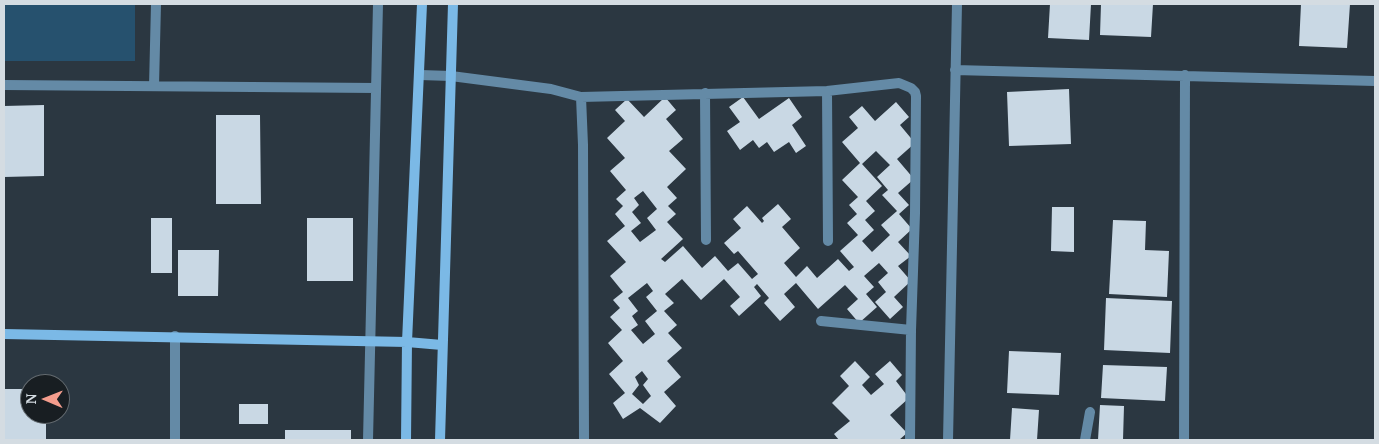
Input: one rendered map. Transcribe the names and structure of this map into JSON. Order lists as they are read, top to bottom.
{
  "north": "left"
}
